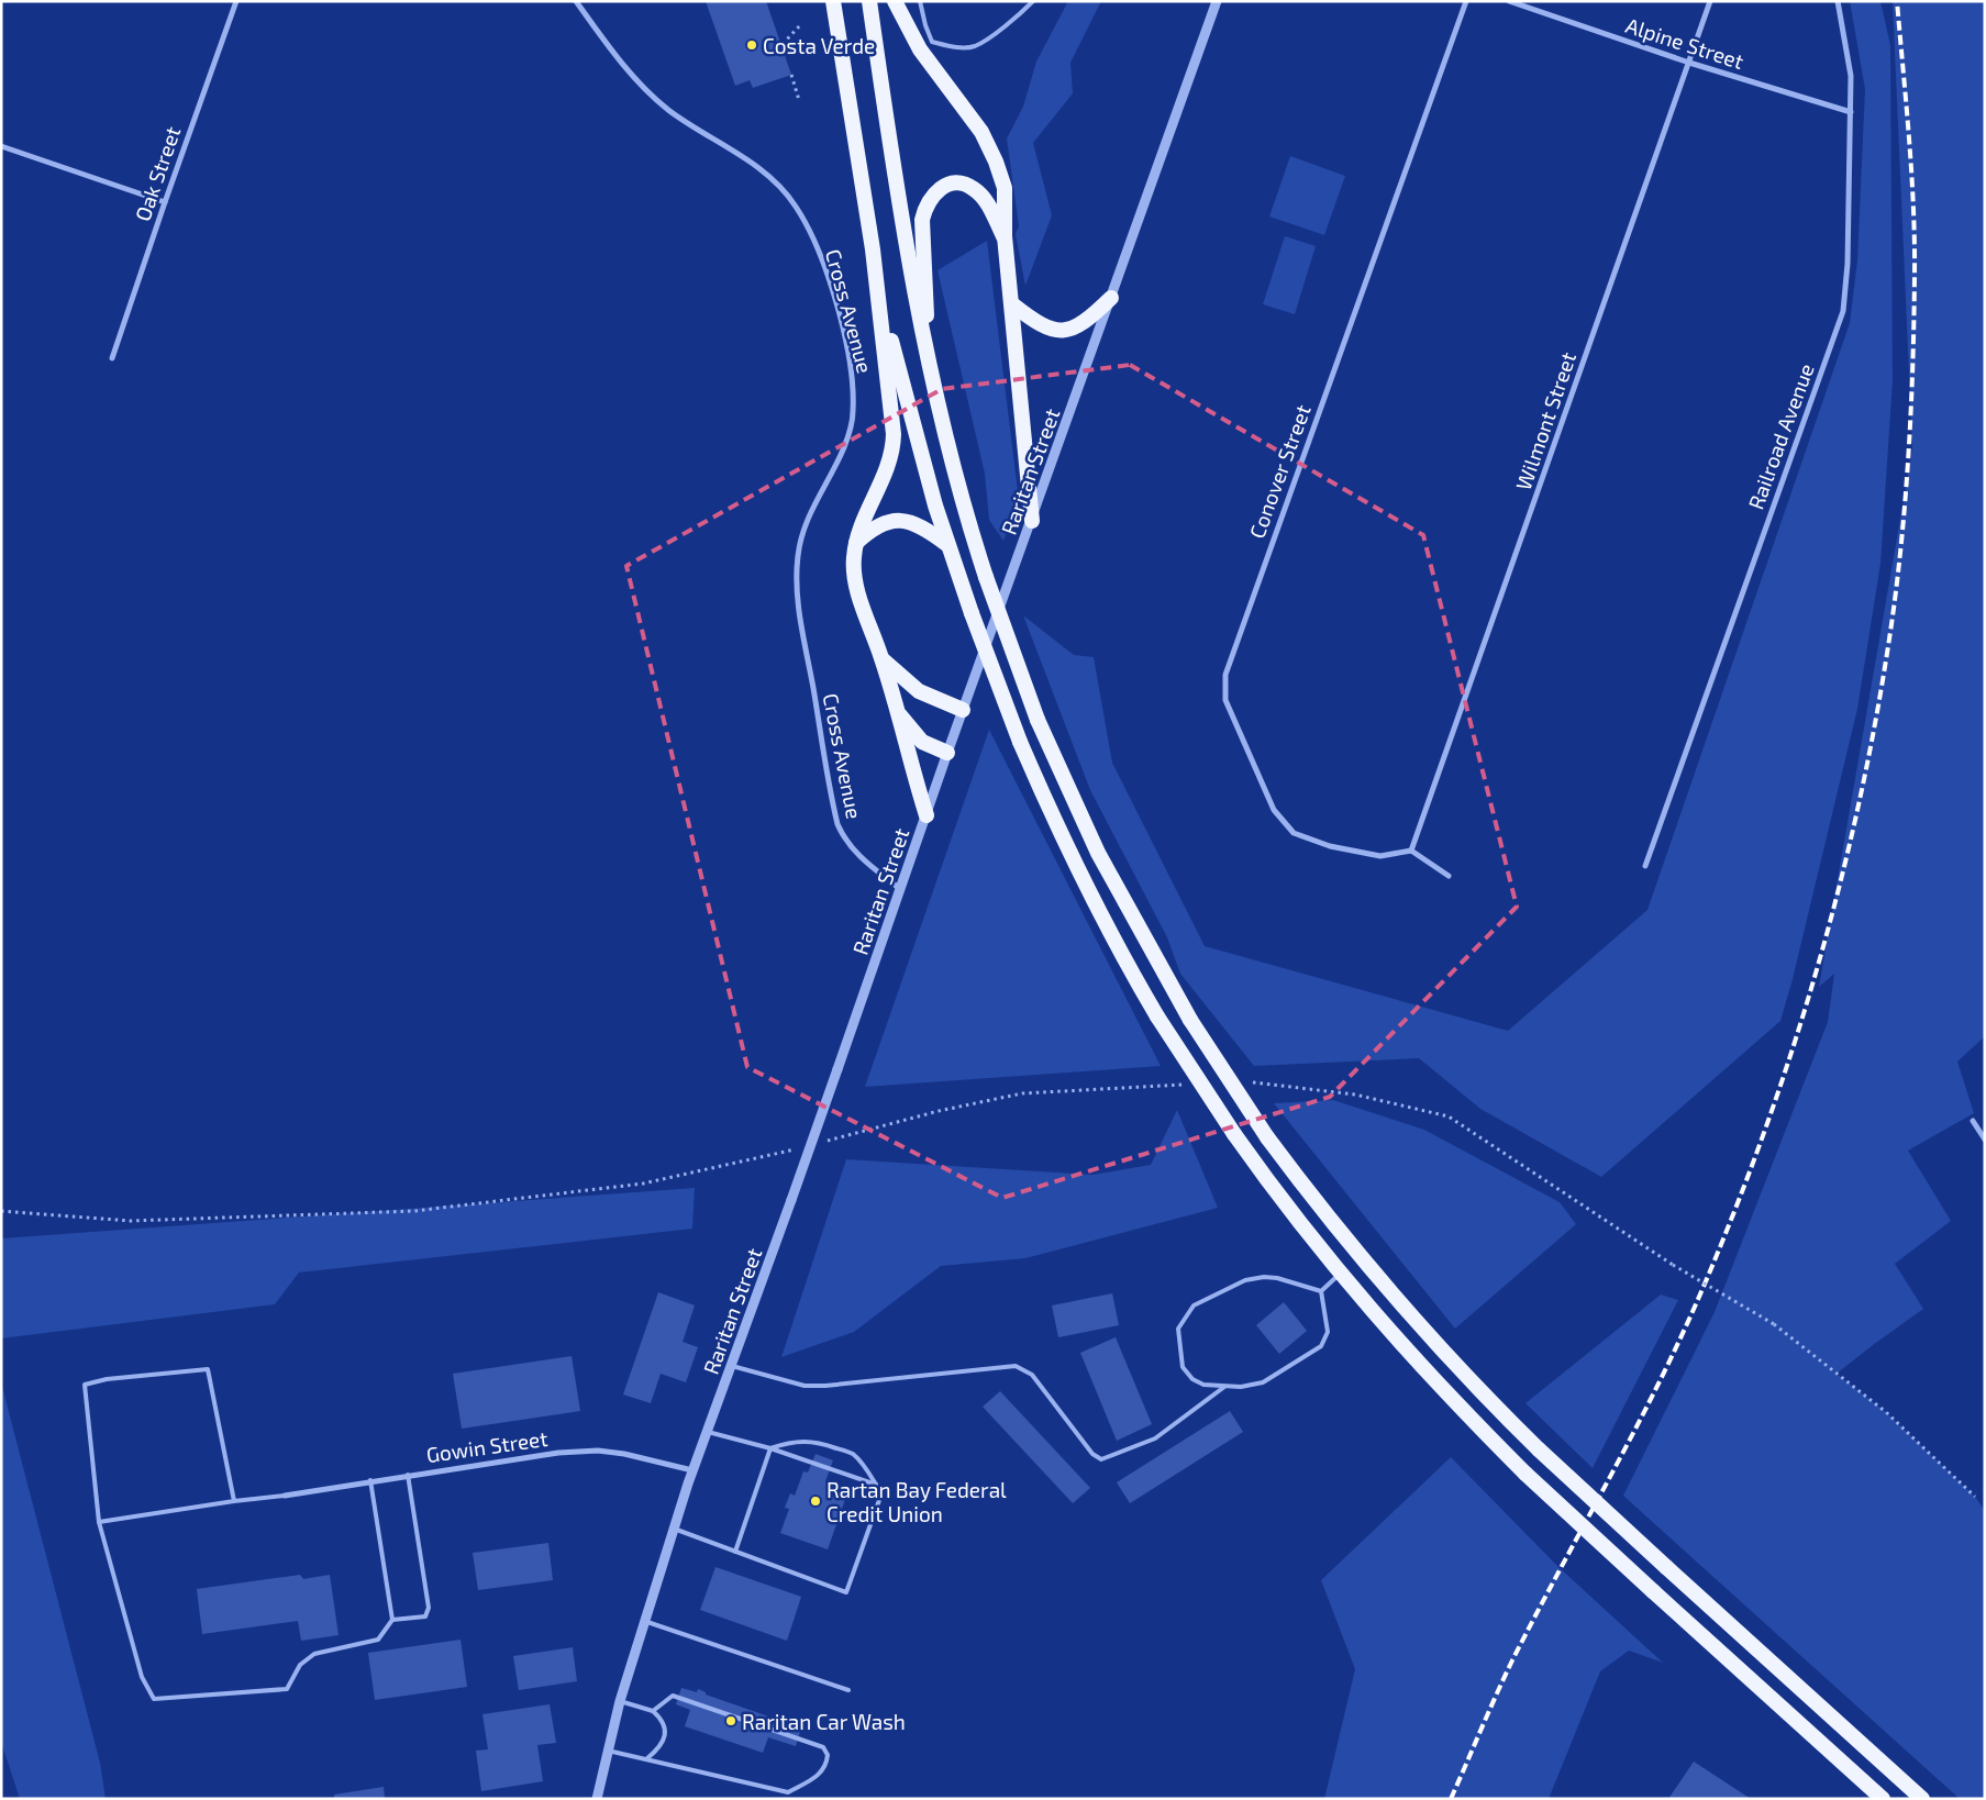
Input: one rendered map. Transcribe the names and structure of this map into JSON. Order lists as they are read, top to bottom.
{
  "streets": {
    "street": [
      "Alpine Street",
      "Oak Street",
      "Cross Avenue",
      "Wilmont Street",
      "Railroad Avenue",
      "Raritan Street",
      "Conover Street",
      "Gowin Street"
    ]
  },
  "crossings": [
    ["Alpine Street", "Wilmont Street"],
    ["Alpine Street", "Railroad Avenue"],
    ["Cross Avenue", "Raritan Street"],
    ["Wilmont Street", "Conover Street"],
    ["Raritan Street", "Gowin Street"]
  ],
  "places": ["Costa Verde", "Rartan Bay Federal Credit Union", "Raritan Car Wash"]
}
